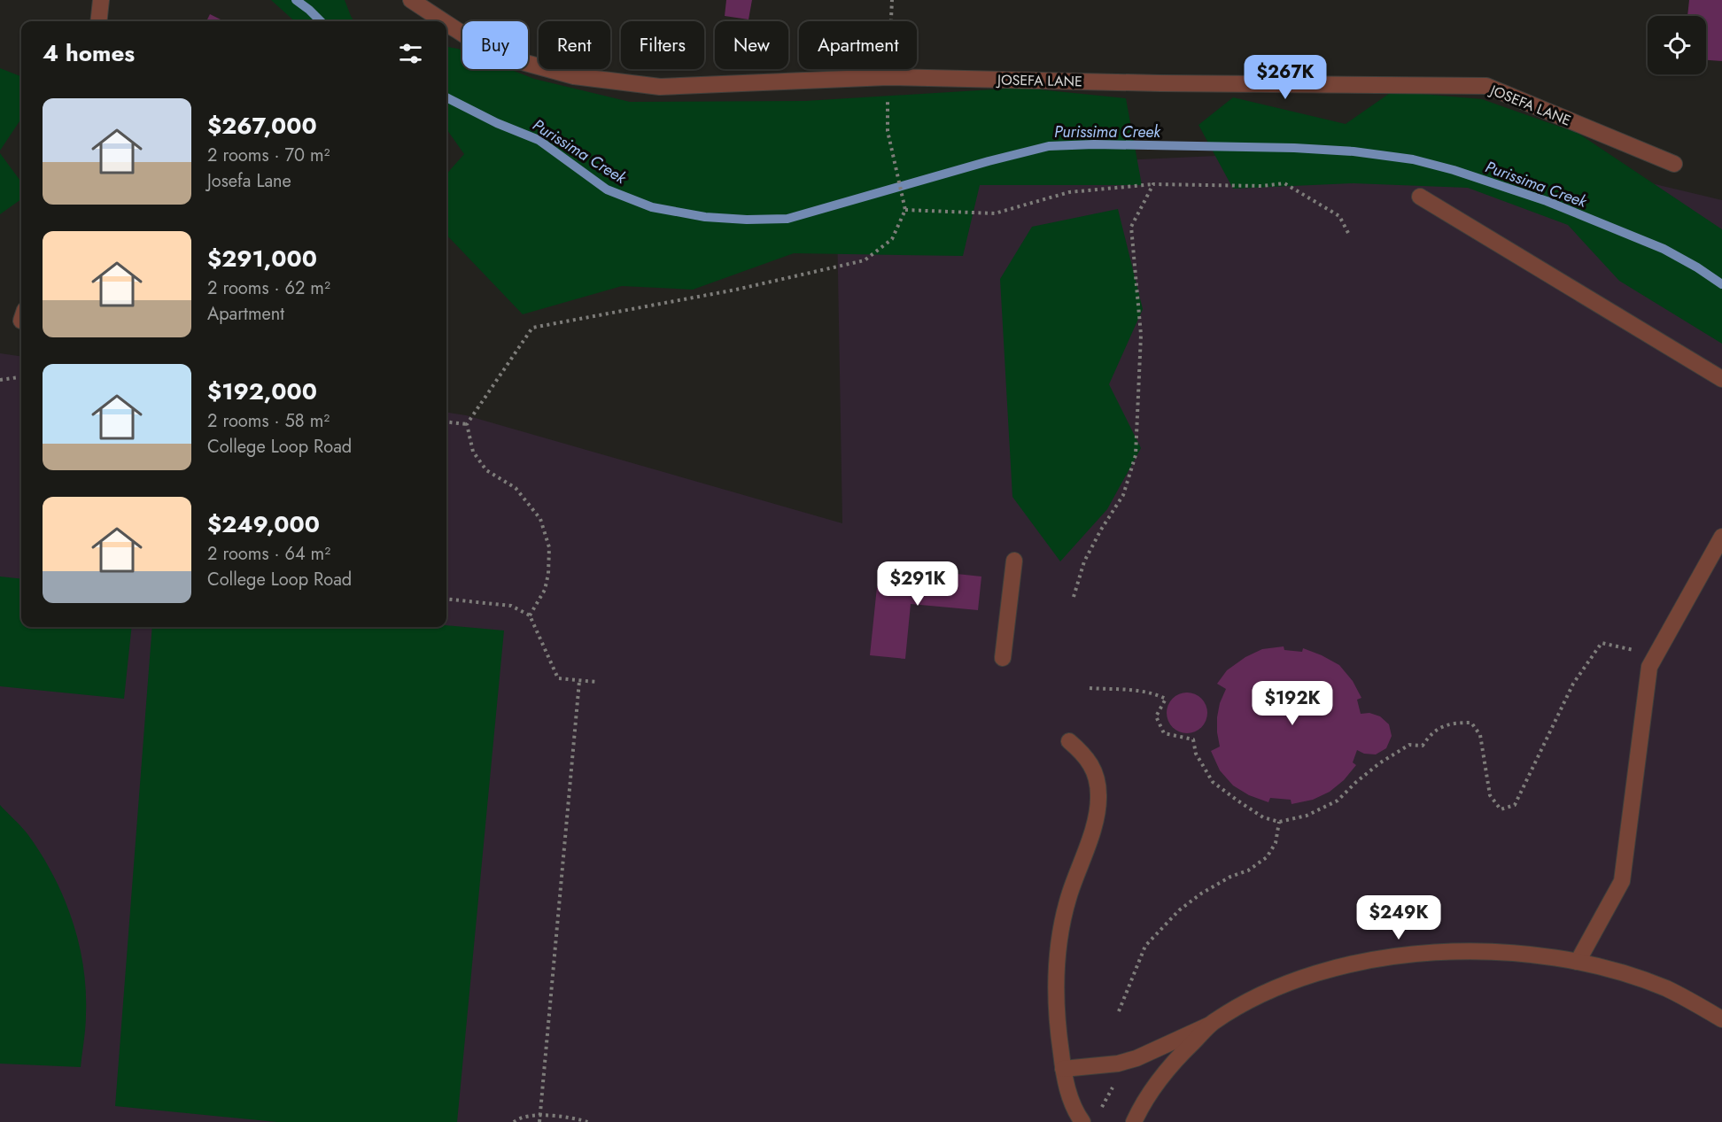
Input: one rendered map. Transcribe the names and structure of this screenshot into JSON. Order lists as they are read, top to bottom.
{
  "streets": {
    "street": ["JOSEFA LANE"]
  },
  "water": ["Purissima Creek"],
  "page": {
    "chip": [
      "Buy",
      "Rent",
      "Filters",
      "New",
      "Apartment"
    ],
    "heading": "4 homes",
    "price": [
      "$267K",
      "$291K",
      "$192K",
      "$249K"
    ],
    "list": [
      {
        "name": "$267,000",
        "note": "2 rooms · 70 m² · Josefa Lane"
      },
      {
        "name": "$291,000",
        "note": "2 rooms · 62 m² · Apartment"
      },
      {
        "name": "$192,000",
        "note": "2 rooms · 58 m² · College Loop Road"
      },
      {
        "name": "$249,000",
        "note": "2 rooms · 64 m² · College Loop Road"
      }
    ]
  }
}
